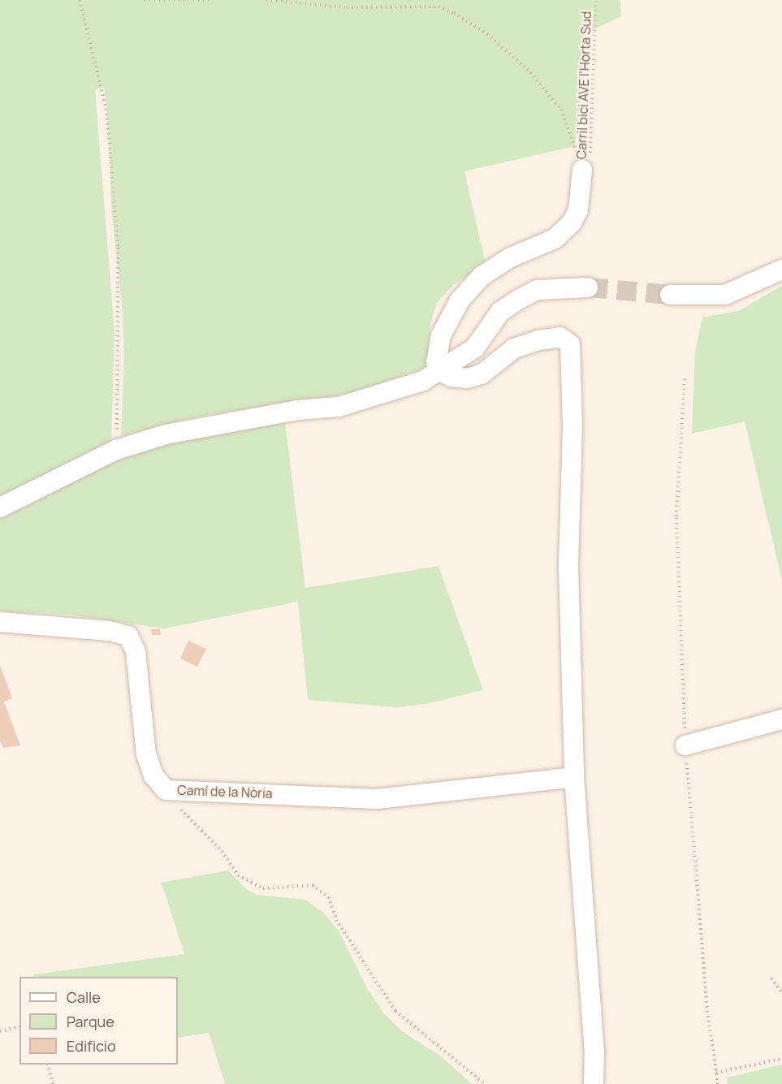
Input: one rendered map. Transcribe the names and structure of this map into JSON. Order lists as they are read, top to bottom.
{
  "streets": {
    "street": ["Camí de la Nòria"],
    "path": ["Carril bici AVE l'Horta Sud"]
  },
  "legend": ["Calle", "Parque", "Edificio"]
}
